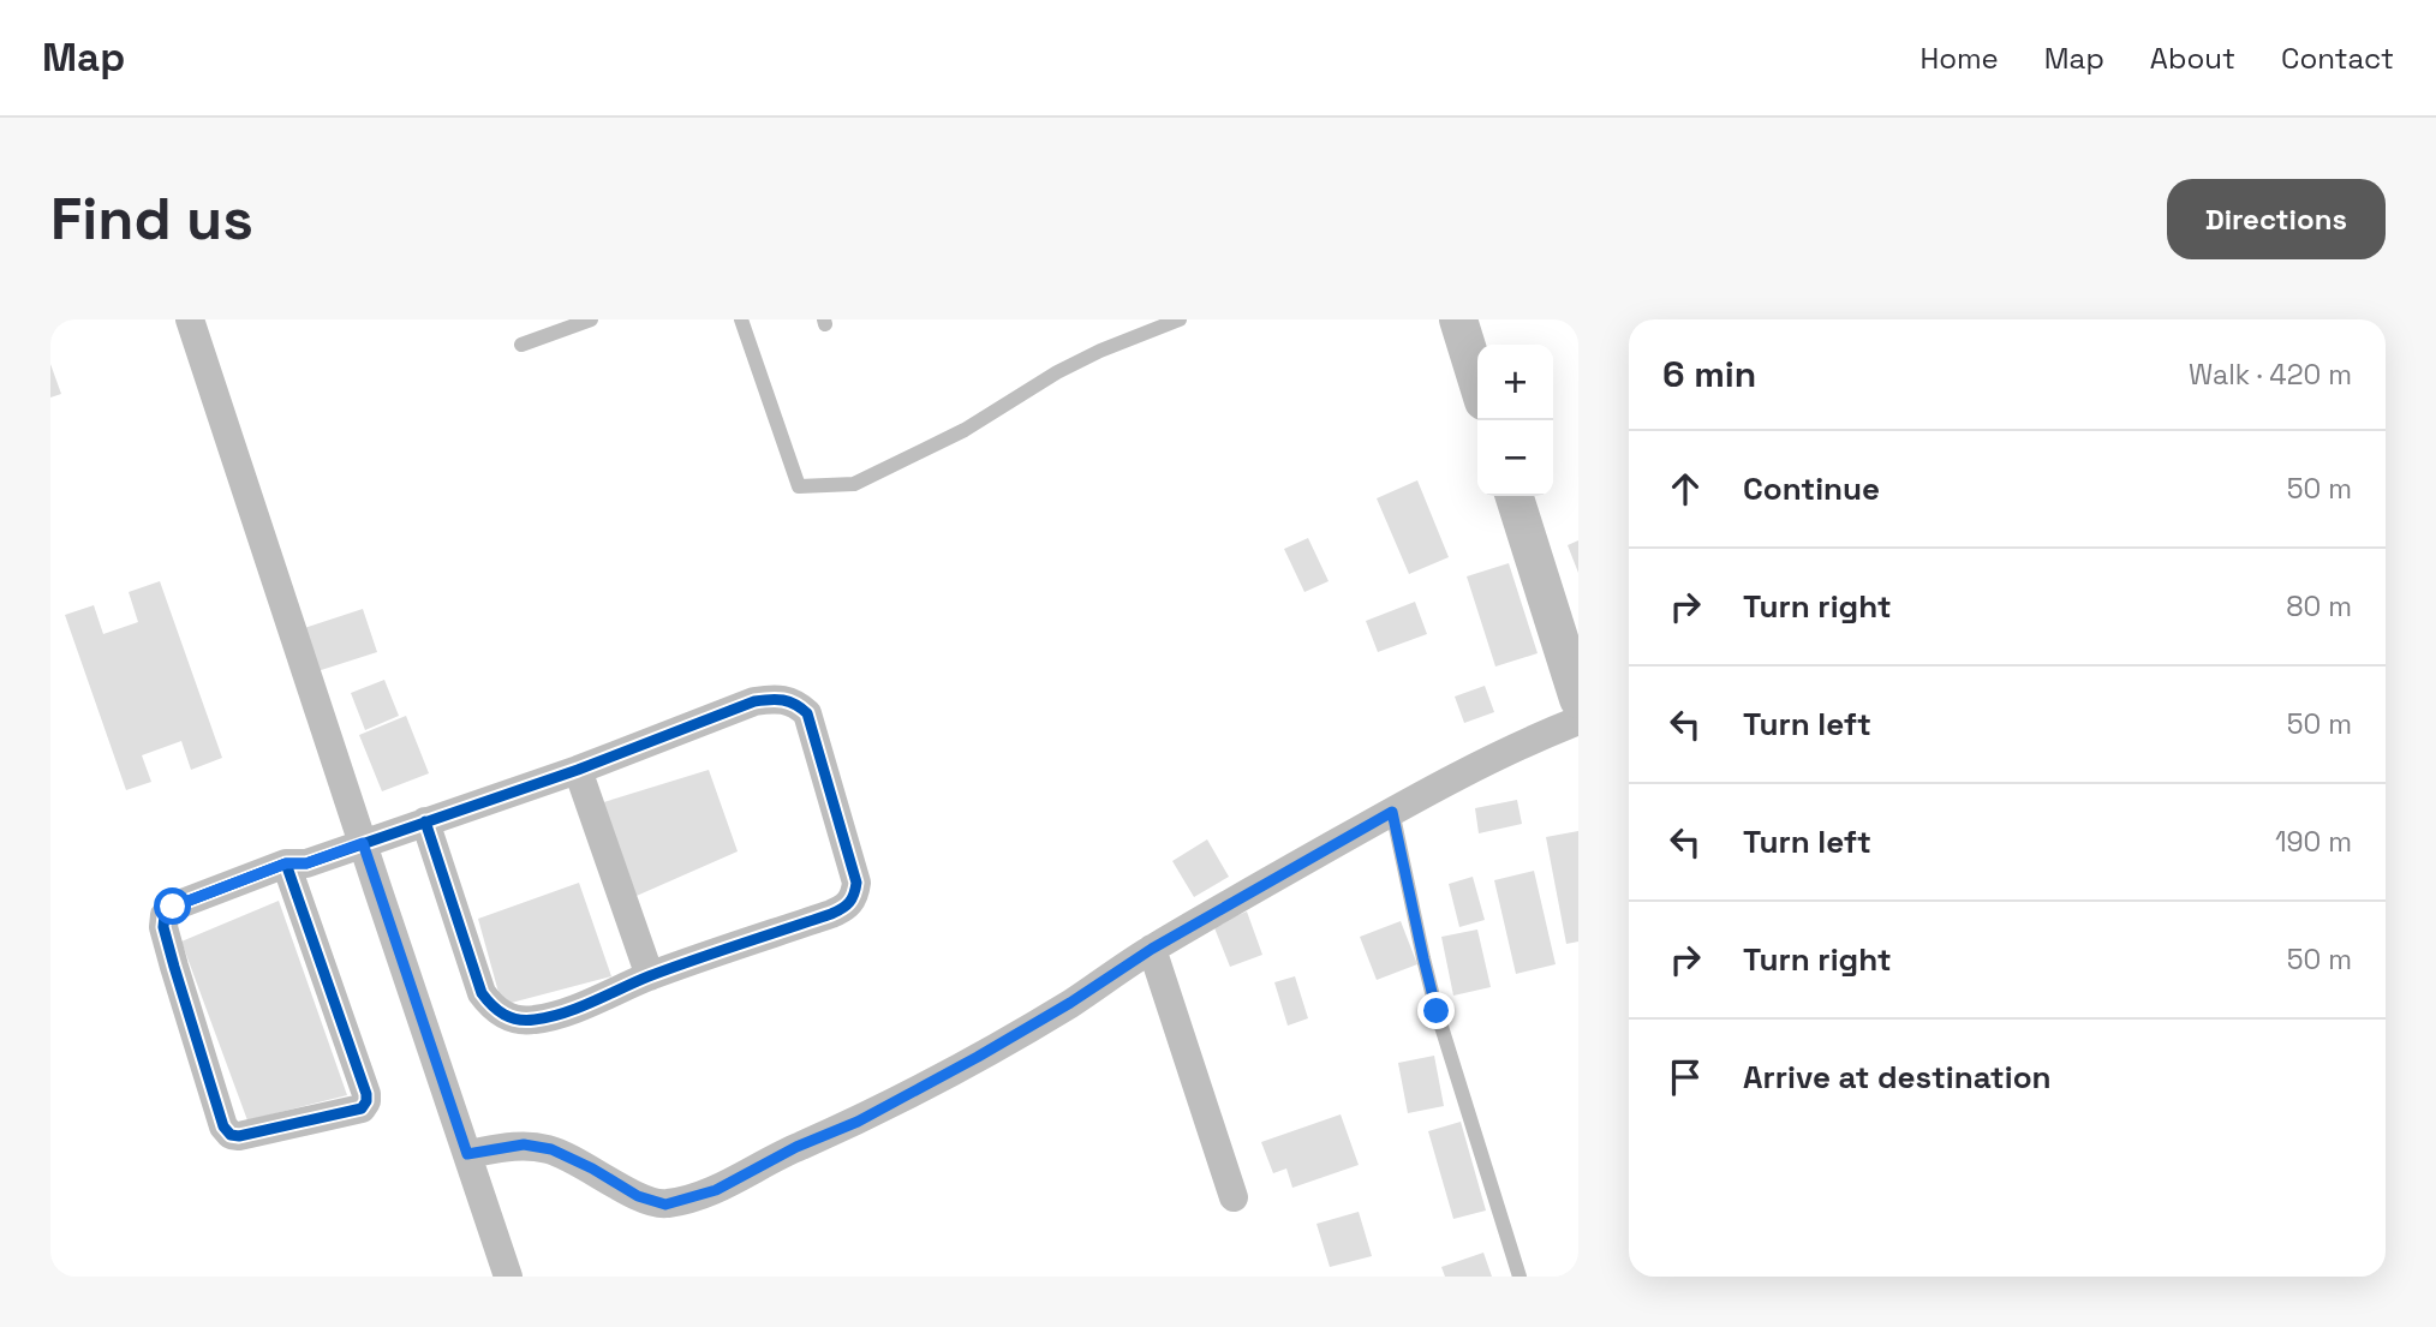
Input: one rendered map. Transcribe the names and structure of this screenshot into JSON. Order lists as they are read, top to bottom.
{
  "page": {
    "header": "Map",
    "nav": [
      "Home",
      "Map",
      "About",
      "Contact"
    ],
    "buttons": "Directions",
    "title": "Find us",
    "heading": ["6 min", "Walk · 420 m"],
    "map_buttons": ["+", "−"],
    "list": [
      ["Continue", "50 m"],
      ["Turn right", "80 m"],
      ["Turn left", "50 m"],
      ["Turn left", "190 m"],
      ["Turn right", "50 m"],
      "Arrive at destination"
    ]
  }
}
